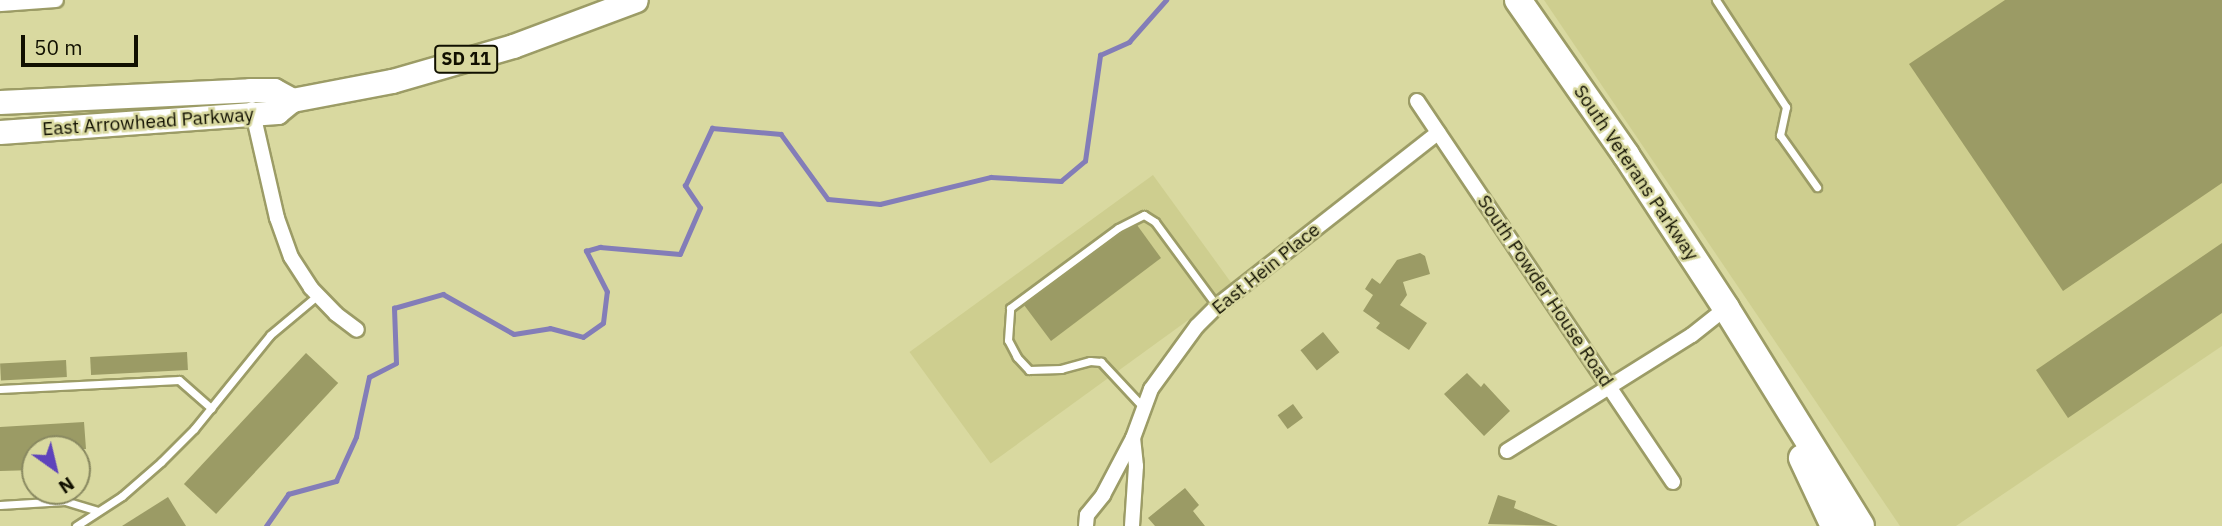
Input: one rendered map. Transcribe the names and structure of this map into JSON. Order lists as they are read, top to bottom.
{
  "streets": {
    "highway": ["South Veterans Parkway"],
    "main road": ["SD 11", "East Arrowhead Parkway"],
    "street": ["East Hein Place", "South Powder House Road"]
  },
  "crossings": [
    ["East Hein Place", "South Powder House Road"]
  ],
  "scale_bar": "50 m",
  "north": "bottom right"
}
